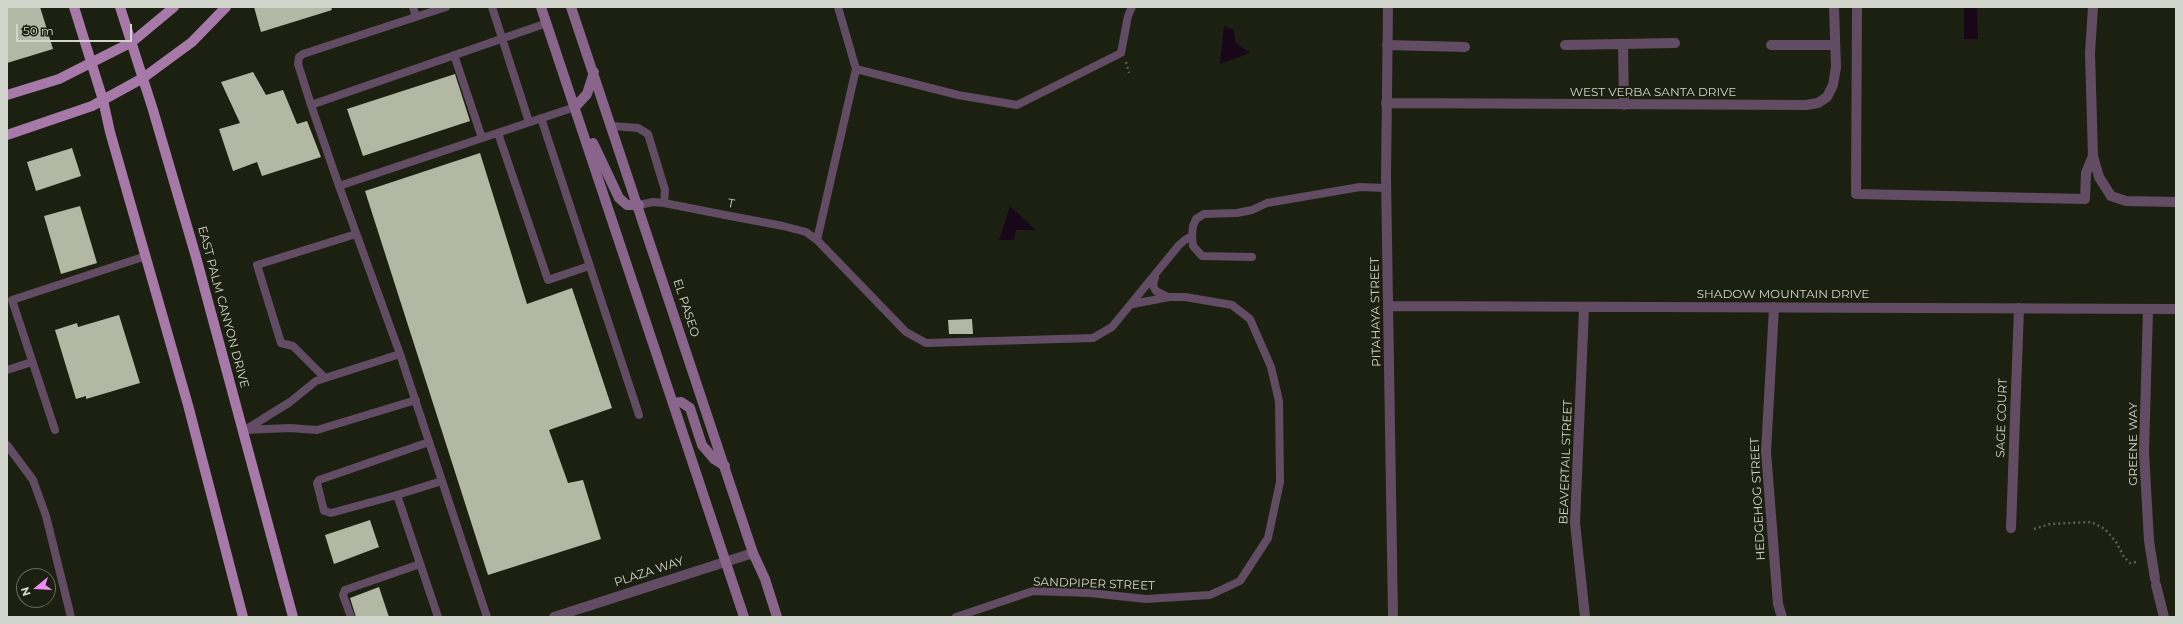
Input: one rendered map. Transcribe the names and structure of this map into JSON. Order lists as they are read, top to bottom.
{
  "streets": {
    "main road": ["EAST PALM CANYON DRIVE"],
    "street": [
      "WEST VERBA SANTA DRIVE",
      "SHADOW MOUNTAIN DRIVE",
      "EL PASEO",
      "PITAHAYA STREET",
      "SAGE COURT",
      "GREENE WAY",
      "BEAVERTAIL STREET",
      "HEDGEHOG STREET",
      "PLAZA WAY"
    ],
    "lane": ["T", "SANDPIPER STREET"]
  },
  "crossings": [
    ["WEST VERBA SANTA DRIVE", "PITAHAYA STREET"],
    ["T", "EL PASEO"],
    ["T", "SANDPIPER STREET"],
    ["SHADOW MOUNTAIN DRIVE", "PITAHAYA STREET"],
    ["SHADOW MOUNTAIN DRIVE", "SAGE COURT"],
    ["SHADOW MOUNTAIN DRIVE", "GREENE WAY"],
    ["SHADOW MOUNTAIN DRIVE", "BEAVERTAIL STREET"],
    ["SHADOW MOUNTAIN DRIVE", "HEDGEHOG STREET"],
    ["EL PASEO", "PLAZA WAY"]
  ],
  "scale_bar": "50 m",
  "north": "left"
}
